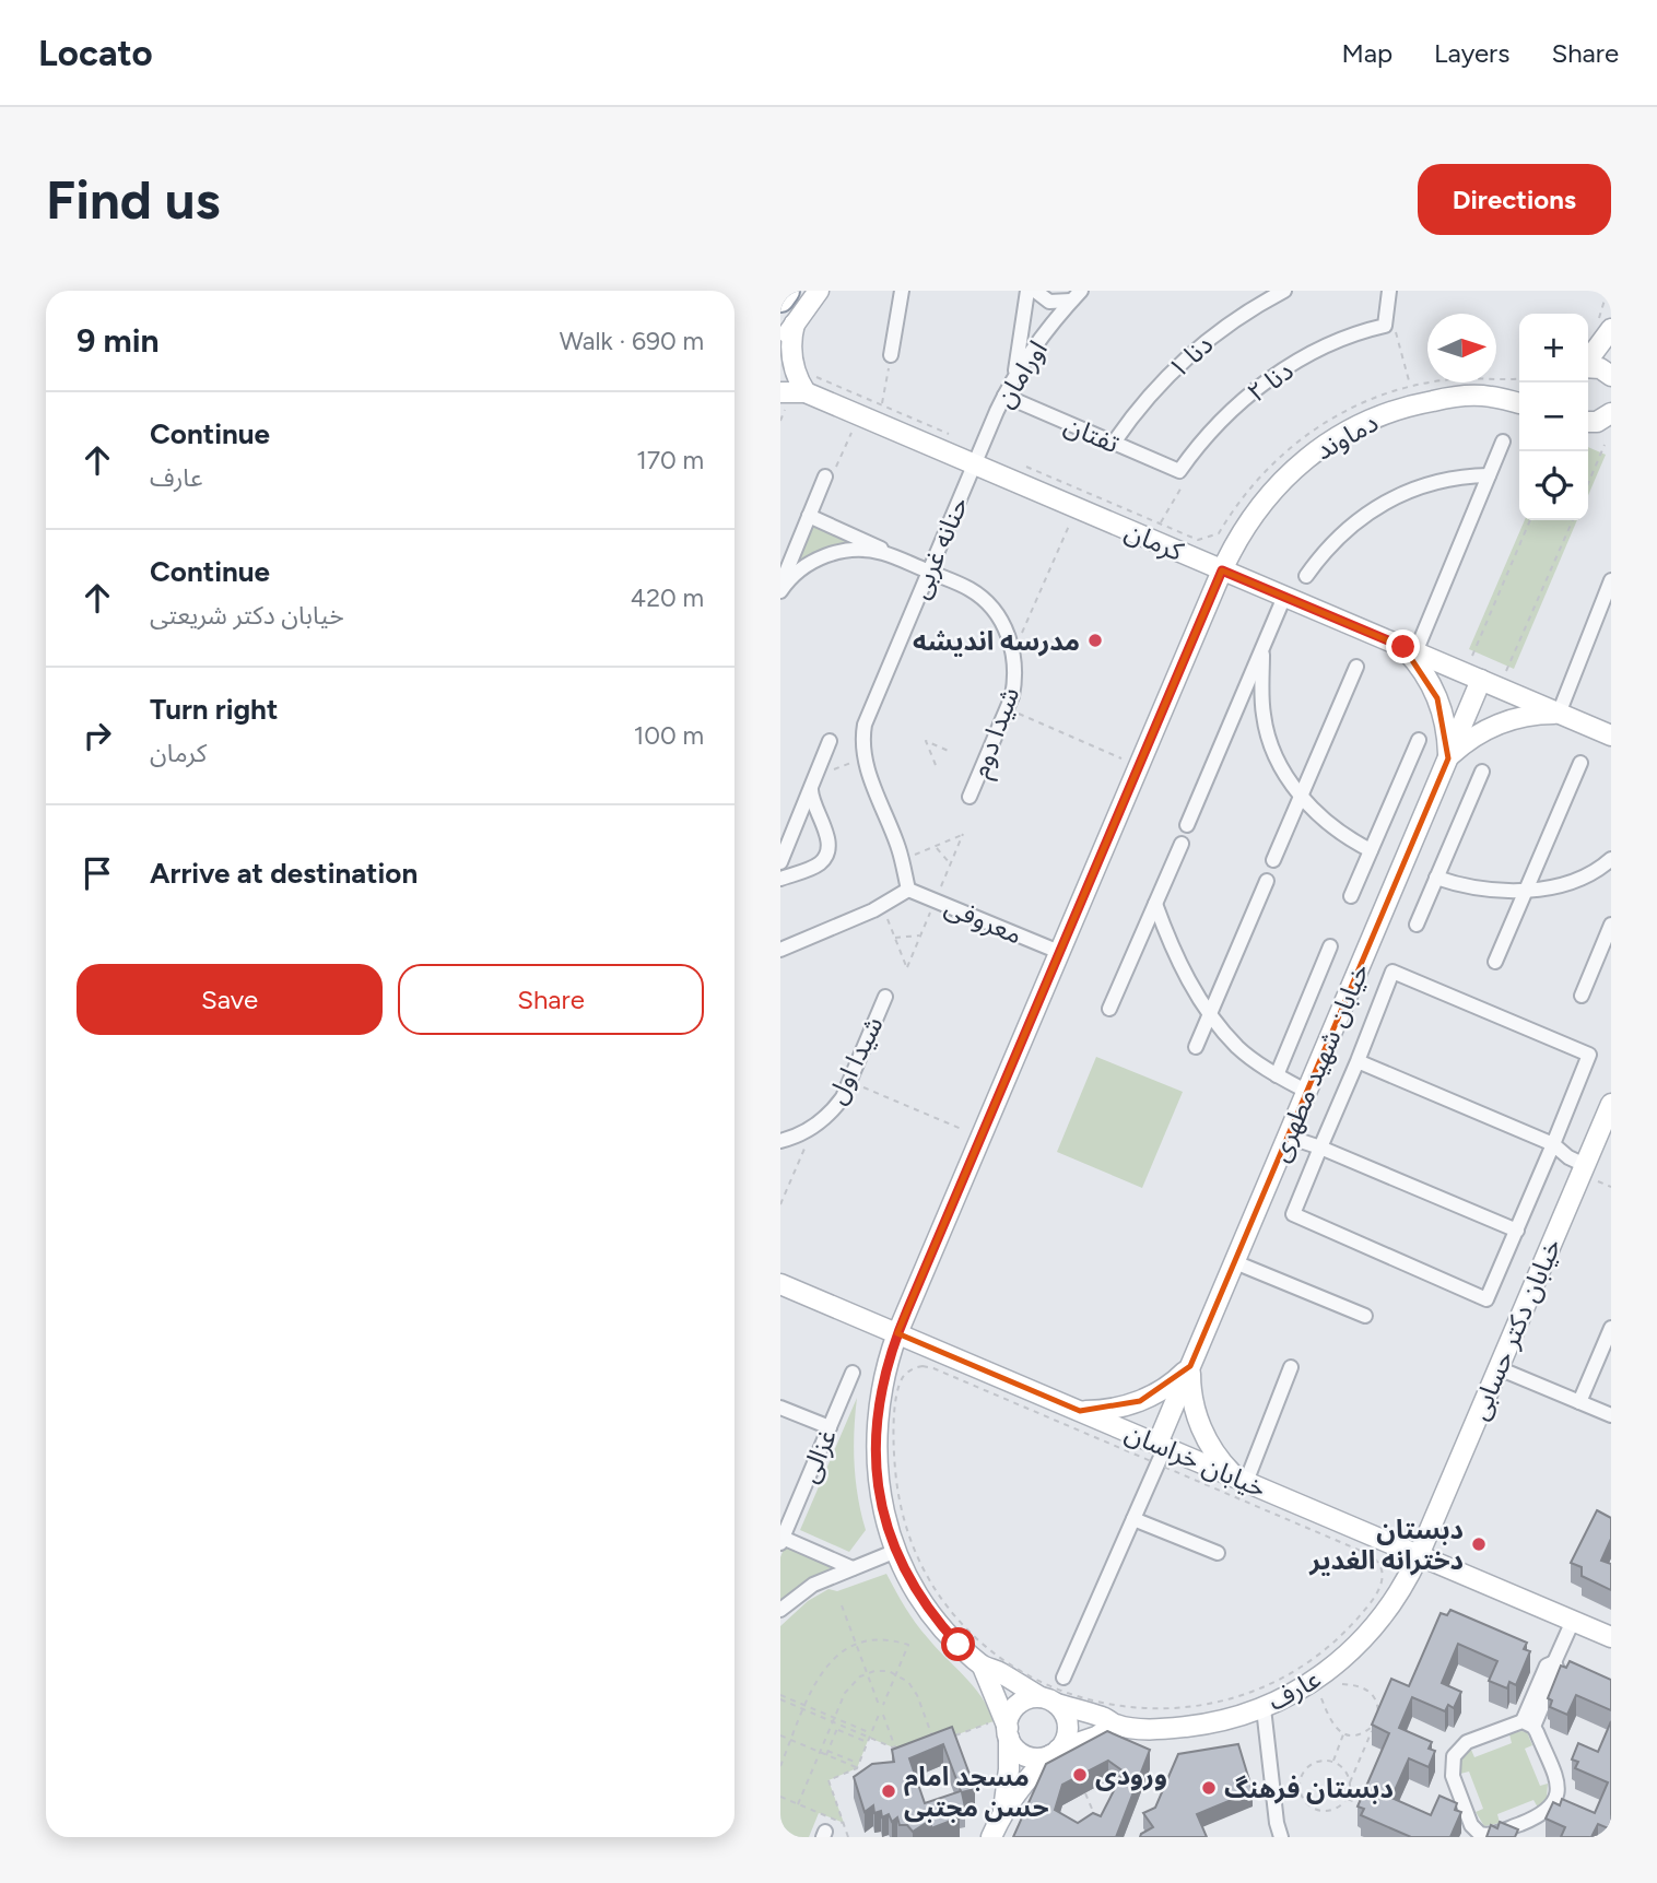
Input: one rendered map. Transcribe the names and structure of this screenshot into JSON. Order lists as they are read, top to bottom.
{
  "streets": {
    "street": [
      "دنا ۱",
      "اورامان",
      "دنا ۲",
      "تفتان",
      "دماوند",
      "کرمان",
      "حنانه غربی",
      "شیدا دوم",
      "معروفی",
      "شیدا اول",
      "خیابان شهید مطهری",
      "خیابان دکتر حسابی",
      "غزالی",
      "خیابان خراسان",
      "عارف"
    ]
  },
  "crossings": [
    ["دنا ۱", "تفتان"],
    ["اورامان", "تفتان"],
    ["اورامان", "کرمان"],
    ["اورامان", "حنانه غربی"],
    ["دنا ۲", "تفتان"],
    ["دماوند", "کرمان"],
    ["دماوند", "معروفی"],
    ["دماوند", "عارف"],
    ["کرمان", "حنانه غربی"],
    ["کرمان", "خیابان شهید مطهری"],
    ["حنانه غربی", "شیدا دوم"],
    ["حنانه غربی", "معروفی"],
    ["معروفی", "عارف"],
    ["خیابان شهید مطهری", "خیابان خراسان"],
    ["خیابان دکتر حسابی", "خیابان خراسان"],
    ["خیابان دکتر حسابی", "عارف"],
    ["خیابان خراسان", "عارف"]
  ],
  "places": [
    "مدرسه اندیشه",
    "دبستان دخترانه الغدیر",
    "ورودی",
    "دبستان فرهنگ",
    "مسجد امام حسن مجتبی"
  ],
  "north": "right",
  "page": {
    "header": "Locato",
    "nav": ["Map", "Layers", "Share"],
    "buttons": [
      "Directions",
      ["Save", "Share"]
    ],
    "title": "Find us",
    "heading": ["9 min", "Walk · 690 m"],
    "map_buttons": ["+", "−"],
    "list": [
      ["Continue", "عارف", "170 m"],
      ["Continue", "خیابان دکتر شریعتی", "420 m"],
      ["Turn right", "کرمان", "100 m"],
      "Arrive at destination"
    ]
  }
}
